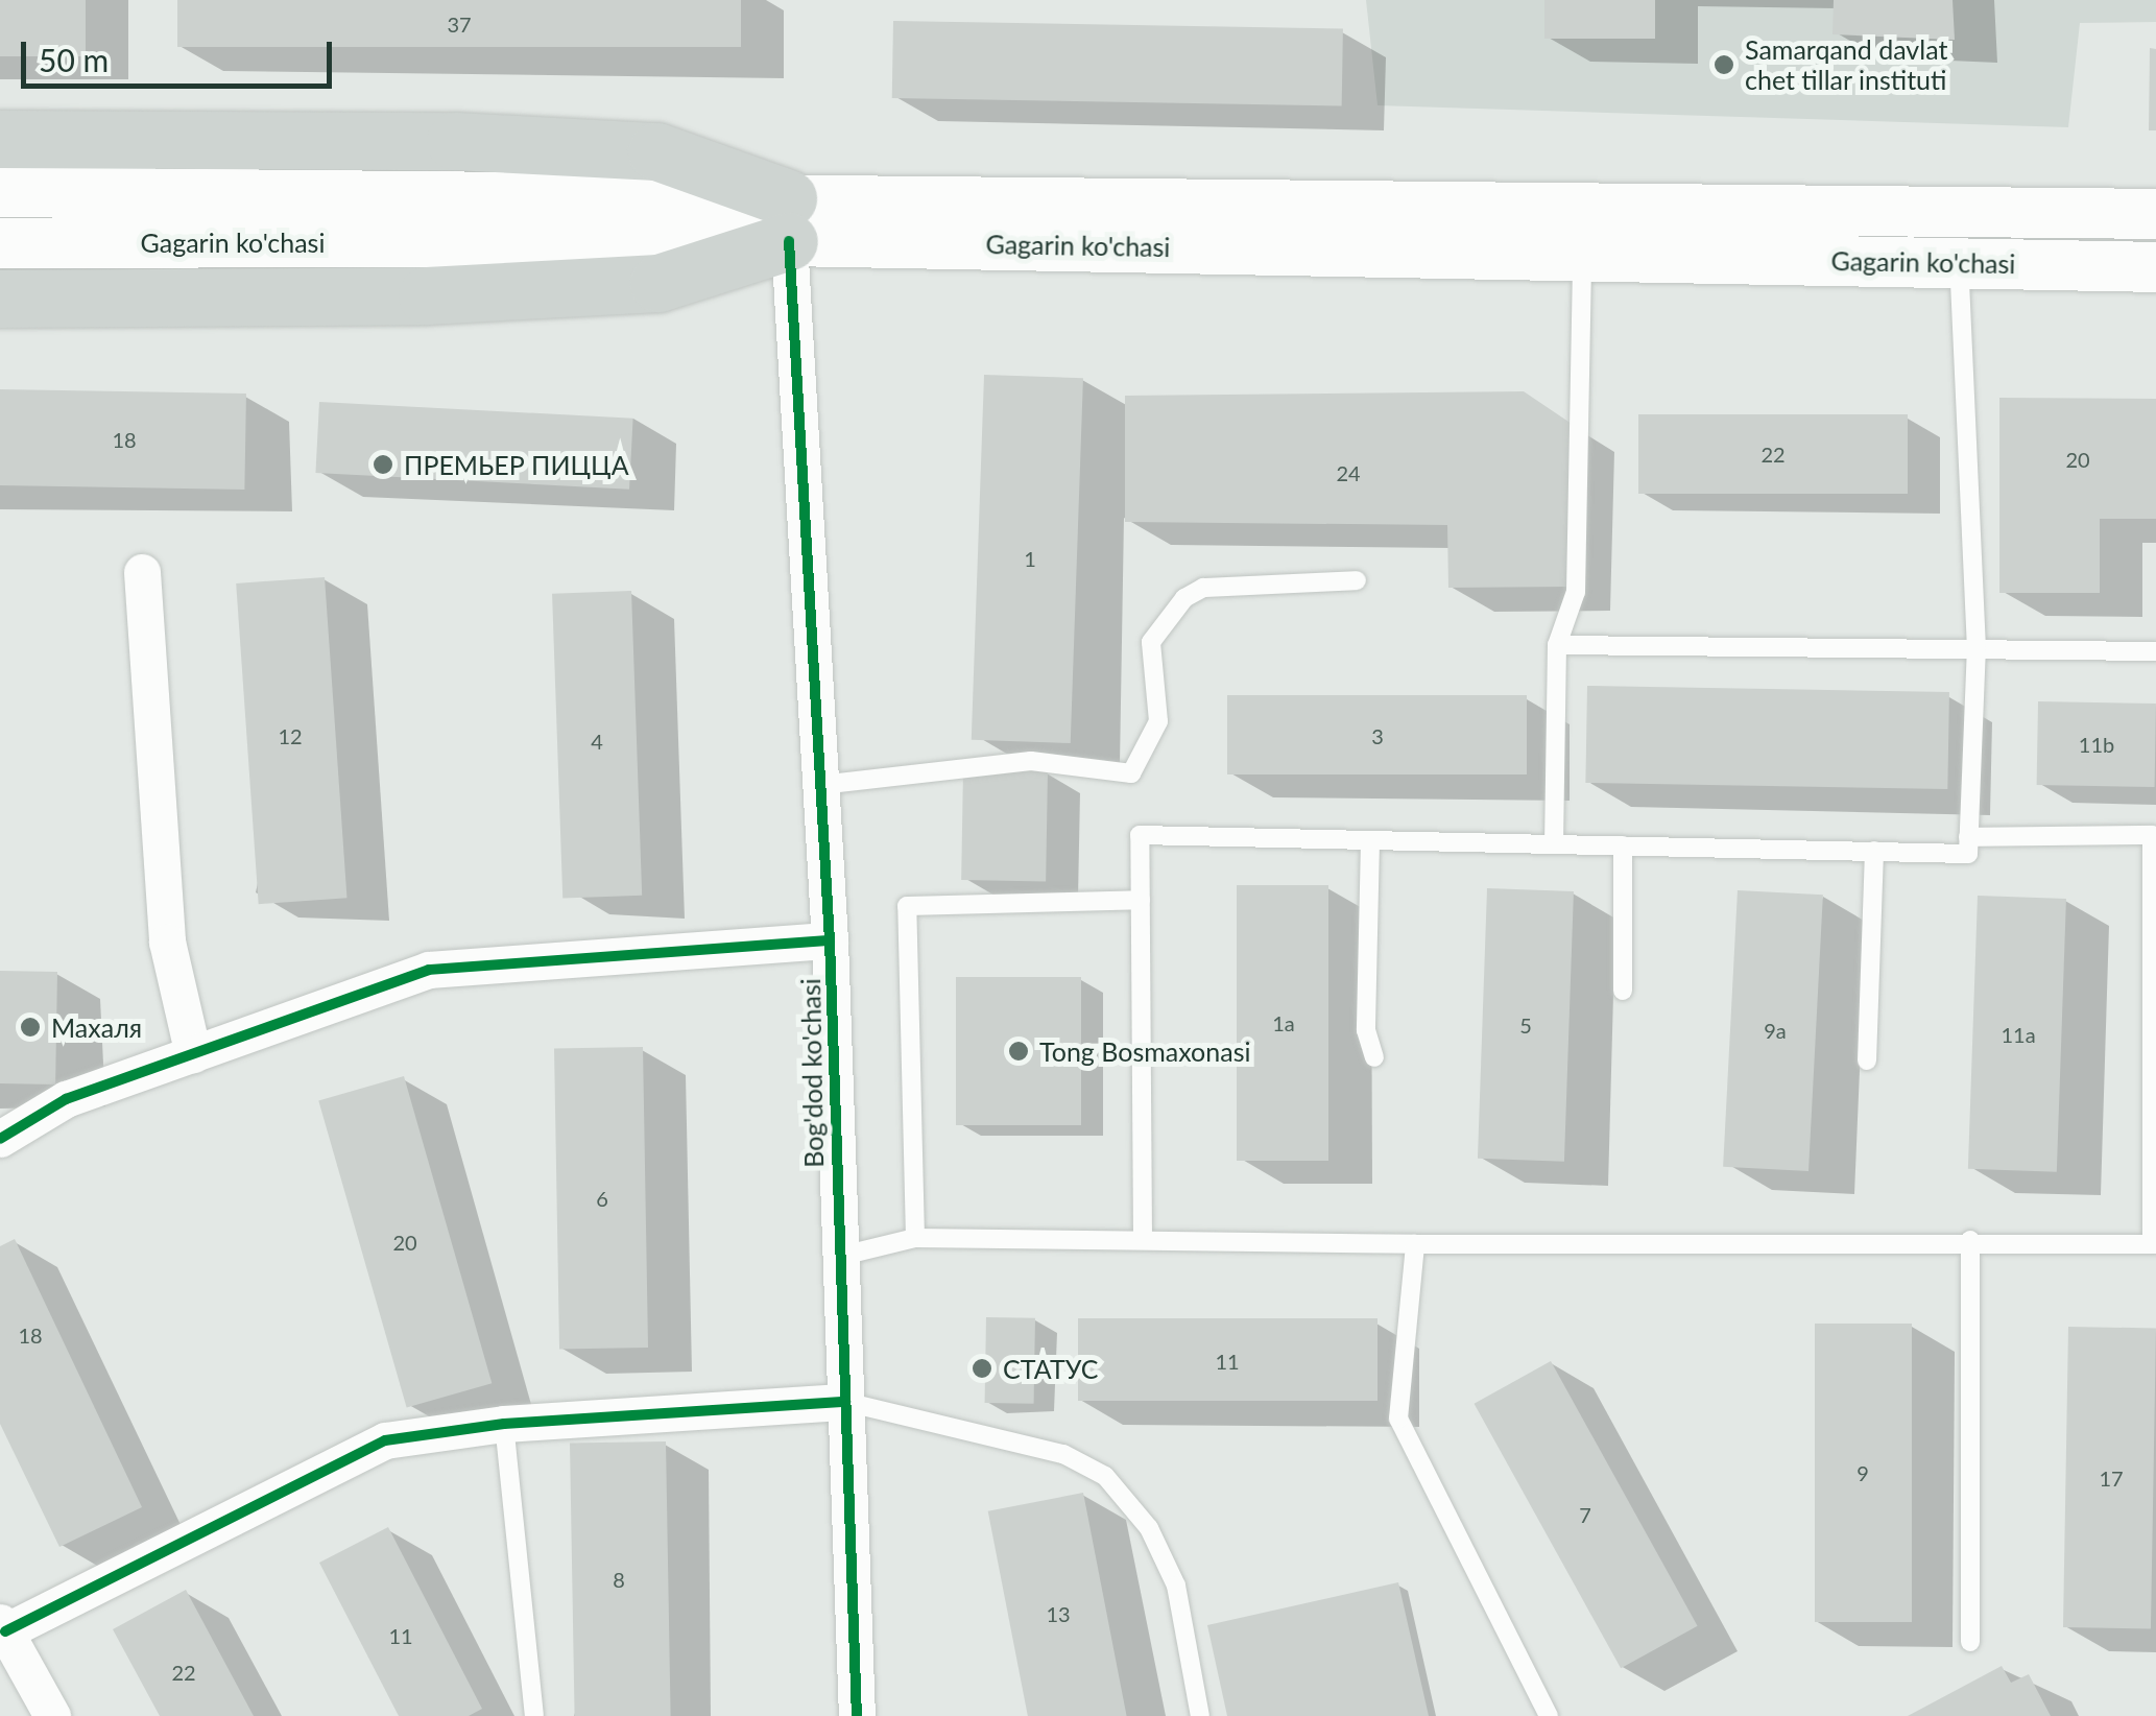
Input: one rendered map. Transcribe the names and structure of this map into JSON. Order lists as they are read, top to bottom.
{
  "streets": {
    "main road": ["Gagarin ko'chasi"],
    "street": ["Bog'dod ko'chasi"]
  },
  "crossings": [
    ["Gagarin ko'chasi", "Bog'dod ko'chasi"]
  ],
  "places": [
    "Samarqand davlat chet tillar instituti",
    "ПРЕМЬЕР ПИЦЦА",
    "Махаля",
    "Tong Bosmaxonasi",
    "СТАТУС"
  ],
  "house_numbers": [
    "37",
    "18",
    "22",
    "20",
    "24",
    "1",
    "12",
    "3",
    "4",
    "11b",
    "1a",
    "5",
    "9a",
    "11a",
    "6",
    "20",
    "18",
    "11",
    "9",
    "17",
    "7",
    "8",
    "13",
    "11",
    "22"
  ],
  "scale_bar": "50 m"
}
